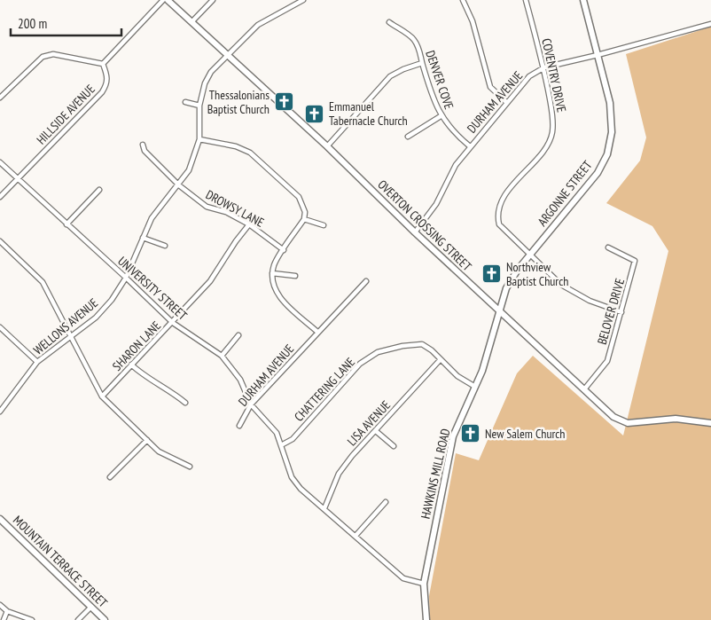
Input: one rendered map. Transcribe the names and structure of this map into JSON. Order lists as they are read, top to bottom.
{
  "streets": {
    "street": [
      "COVENTRY DRIVE",
      "DENVER COVE",
      "DURHAM AVENUE",
      "HILLSIDE AVENUE",
      "ARGONNE STREET",
      "DROWSY LANE",
      "OVERTON CROSSING STREET",
      "UNIVERSITY STREET",
      "BELOVER DRIVE",
      "WELLONS AVENUE",
      "SHARON LANE",
      "CHATTERING LANE",
      "LISA AVENUE",
      "HAWKINS MILL ROAD",
      "MOUNTAIN TERRACE STREET"
    ]
  },
  "crossings": [
    ["COVENTRY DRIVE", "DURHAM AVENUE"],
    ["COVENTRY DRIVE", "ARGONNE STREET"],
    ["COVENTRY DRIVE", "BELOVER DRIVE"],
    ["DENVER COVE", "DURHAM AVENUE"],
    ["DURHAM AVENUE", "ARGONNE STREET"],
    ["DURHAM AVENUE", "OVERTON CROSSING STREET"],
    ["DURHAM AVENUE", "UNIVERSITY STREET"],
    ["HILLSIDE AVENUE", "UNIVERSITY STREET"],
    ["ARGONNE STREET", "OVERTON CROSSING STREET"],
    ["ARGONNE STREET", "HAWKINS MILL ROAD"],
    ["DROWSY LANE", "WELLONS AVENUE"],
    ["DROWSY LANE", "SHARON LANE"],
    ["OVERTON CROSSING STREET", "BELOVER DRIVE"],
    ["OVERTON CROSSING STREET", "WELLONS AVENUE"],
    ["OVERTON CROSSING STREET", "HAWKINS MILL ROAD"],
    ["UNIVERSITY STREET", "WELLONS AVENUE"],
    ["UNIVERSITY STREET", "SHARON LANE"],
    ["UNIVERSITY STREET", "CHATTERING LANE"],
    ["UNIVERSITY STREET", "LISA AVENUE"],
    ["UNIVERSITY STREET", "HAWKINS MILL ROAD"],
    ["CHATTERING LANE", "LISA AVENUE"],
    ["CHATTERING LANE", "HAWKINS MILL ROAD"]
  ],
  "places": {
    "church": [
      "Thessalonians Baptist Church",
      "Emmanuel Tabernacle Church",
      "Northview Baptist Church",
      "New Salem Church"
    ]
  },
  "scale_bar": "200 m"
}
